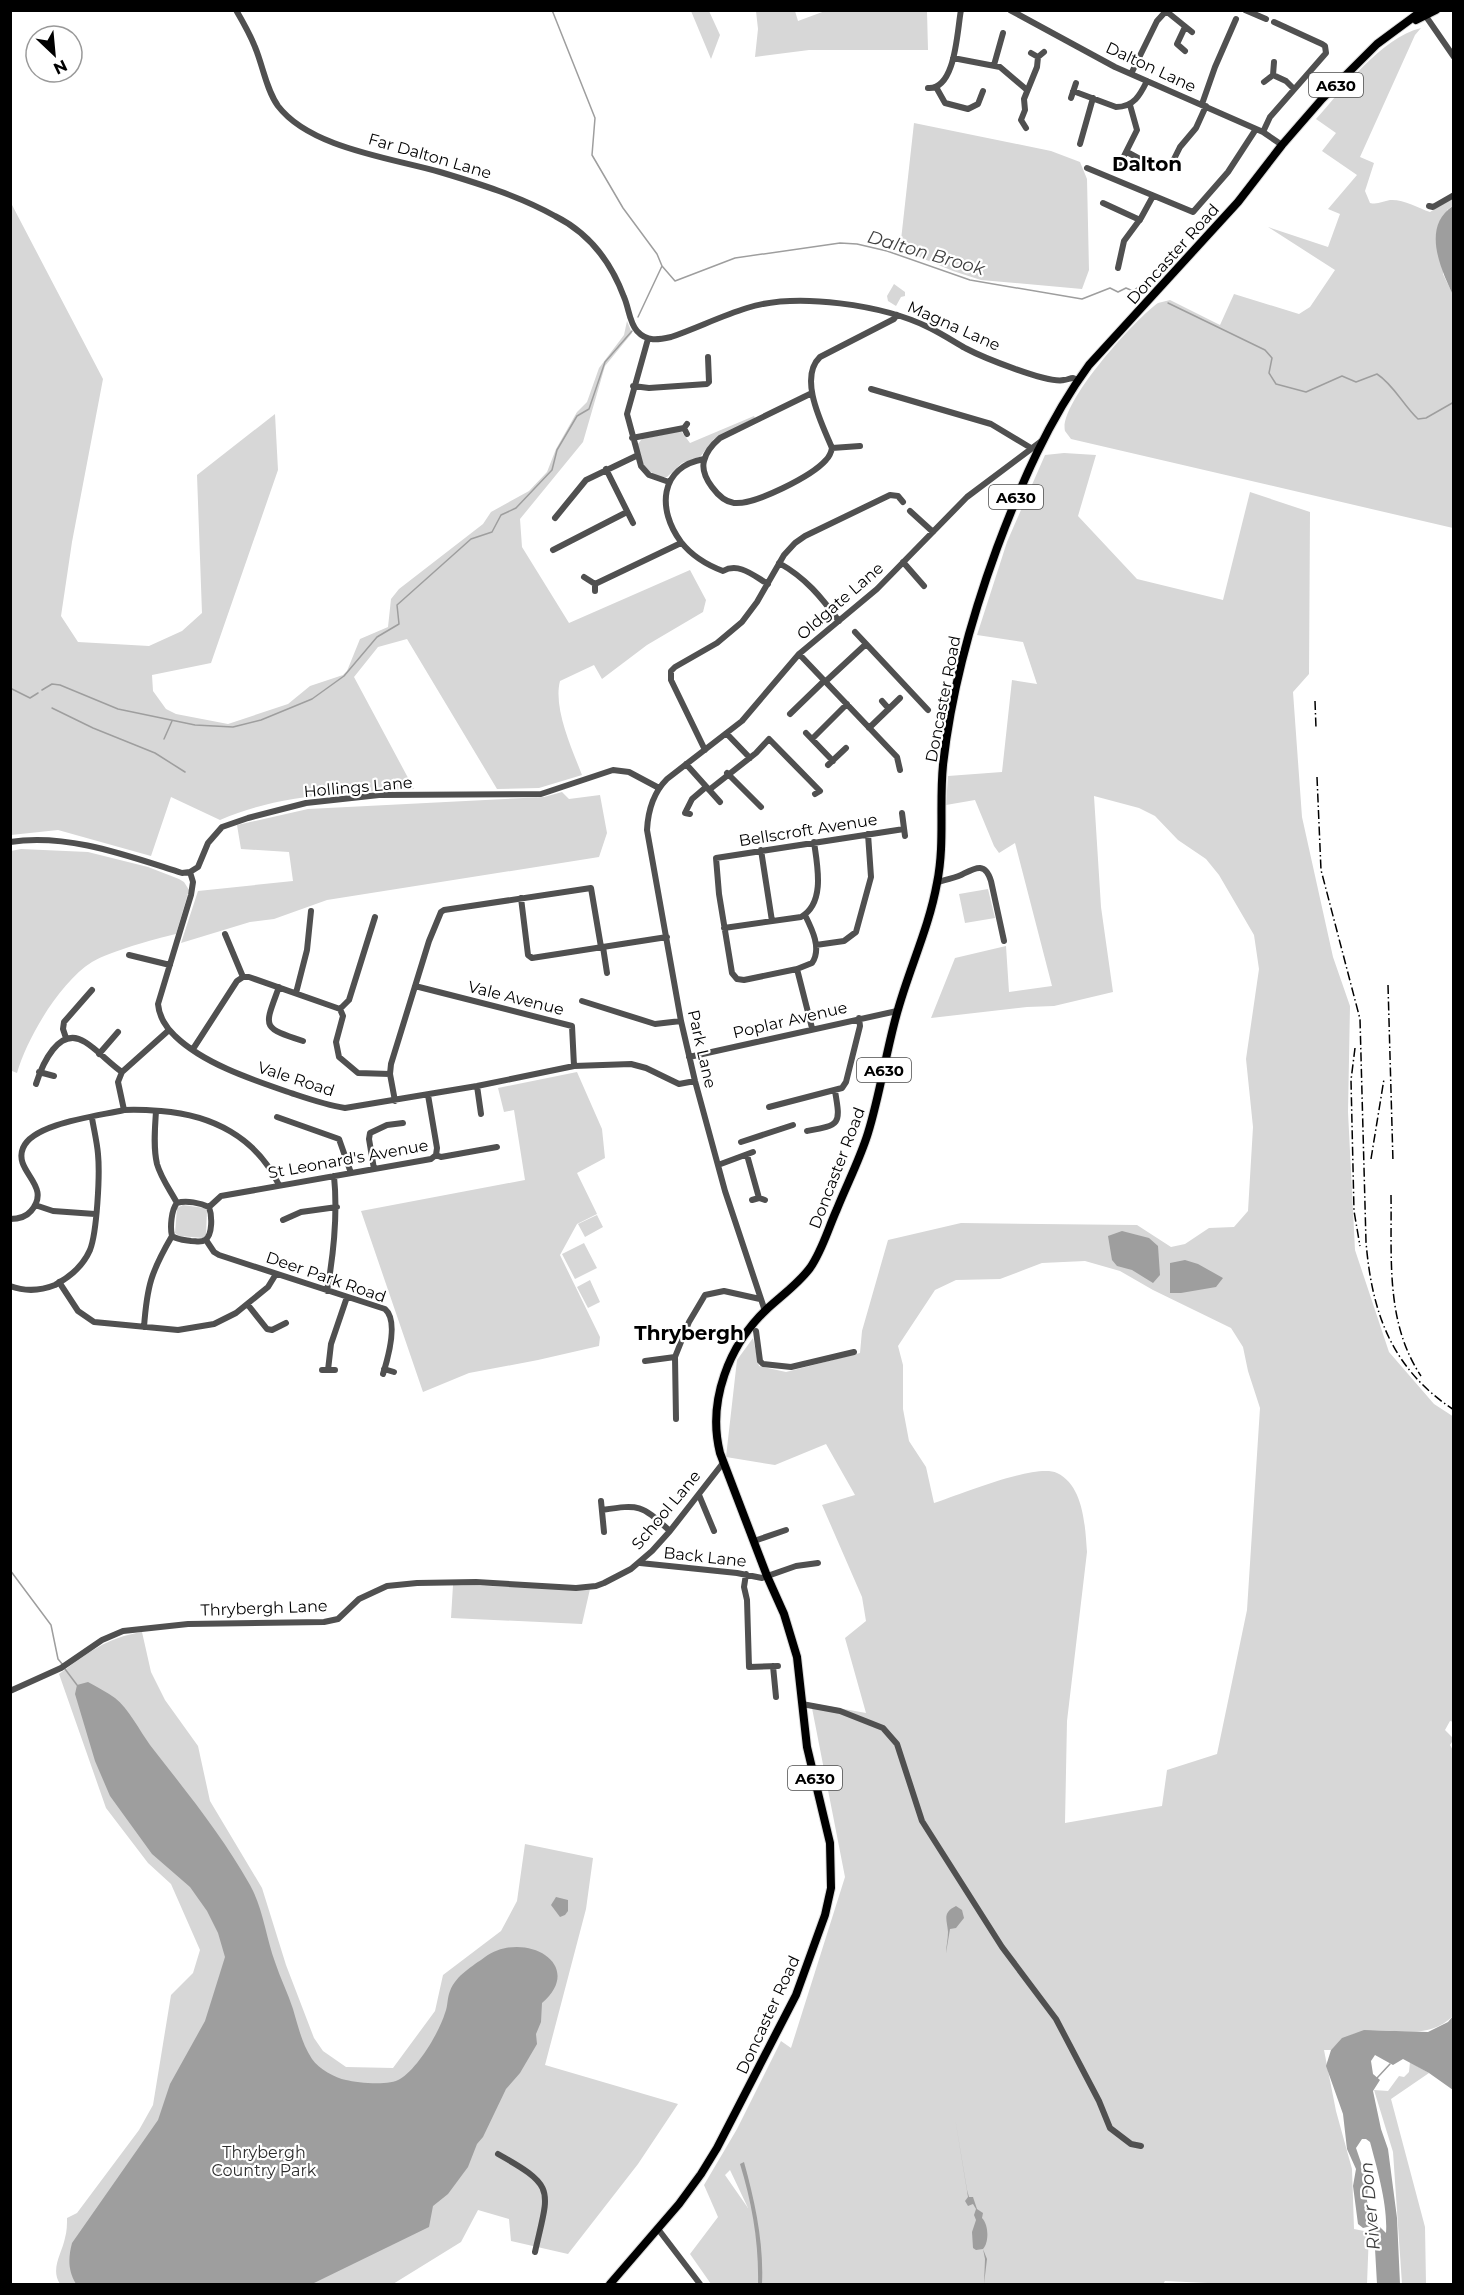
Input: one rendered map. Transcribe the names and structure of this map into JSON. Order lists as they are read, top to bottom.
{
  "streets": {
    "main road": ["A630", "Doncaster Road"],
    "street": [
      "Dalton Lane",
      "Far Dalton Lane",
      "Magna Lane",
      "Oldgate Lane",
      "Hollings Lane",
      "Bellscroft Avenue",
      "Vale Avenue",
      "Poplar Avenue",
      "Park Lane",
      "Vale Road",
      "St Leonard's Avenue",
      "Deer Park Road",
      "School Lane",
      "Back Lane",
      "Thrybergh Lane"
    ]
  },
  "crossings": [
    ["Dalton Lane", "Doncaster Road"],
    ["A630", "Doncaster Road"],
    ["Far Dalton Lane", "Magna Lane"],
    ["Doncaster Road", "Magna Lane"],
    ["Doncaster Road", "Oldgate Lane"],
    ["Doncaster Road", "Poplar Avenue"],
    ["Doncaster Road", "Park Lane"],
    ["Doncaster Road", "School Lane"],
    ["Doncaster Road", "Back Lane"],
    ["Oldgate Lane", "Hollings Lane"],
    ["Oldgate Lane", "Park Lane"],
    ["Hollings Lane", "Park Lane"],
    ["Vale Avenue", "Vale Road"],
    ["Poplar Avenue", "Park Lane"],
    ["Park Lane", "Vale Road"],
    ["St Leonard's Avenue", "Deer Park Road"],
    ["School Lane", "Back Lane"],
    ["School Lane", "Thrybergh Lane"]
  ],
  "districts": ["Dalton", "Thrybergh"],
  "water": ["Dalton Brook", "River Don"],
  "parks": ["Thrybergh Country Park"],
  "north": "bottom right"
}
